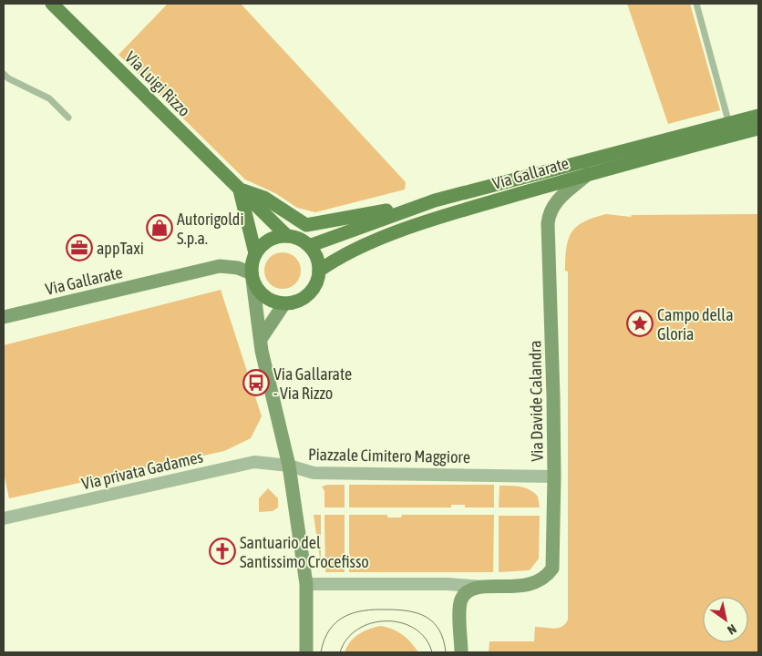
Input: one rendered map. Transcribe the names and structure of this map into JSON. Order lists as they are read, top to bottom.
{
  "streets": {
    "main road": [
      "Via Luigi Rizzo",
      "Via Gallarate",
      "Via Davide Calandra",
      "Piazzale Cimitero Maggiore"
    ],
    "street": ["Via privata Gadames"]
  },
  "crossings": [
    ["Via Luigi Rizzo", "Via Gallarate"],
    ["Via Gallarate", "Via Davide Calandra"],
    ["Via Davide Calandra", "Piazzale Cimitero Maggiore"],
    ["Piazzale Cimitero Maggiore", "Via privata Gadames"]
  ],
  "places": {
    "shop": ["Autorigoldi S.p.a."],
    "office": ["appTaxi"],
    "place": ["Campo della Gloria"],
    "bus stop": ["Via Gallarate - Via Rizzo"],
    "church": ["Santuario del Santissimo Crocefisso"]
  },
  "north": "bottom right"
}
